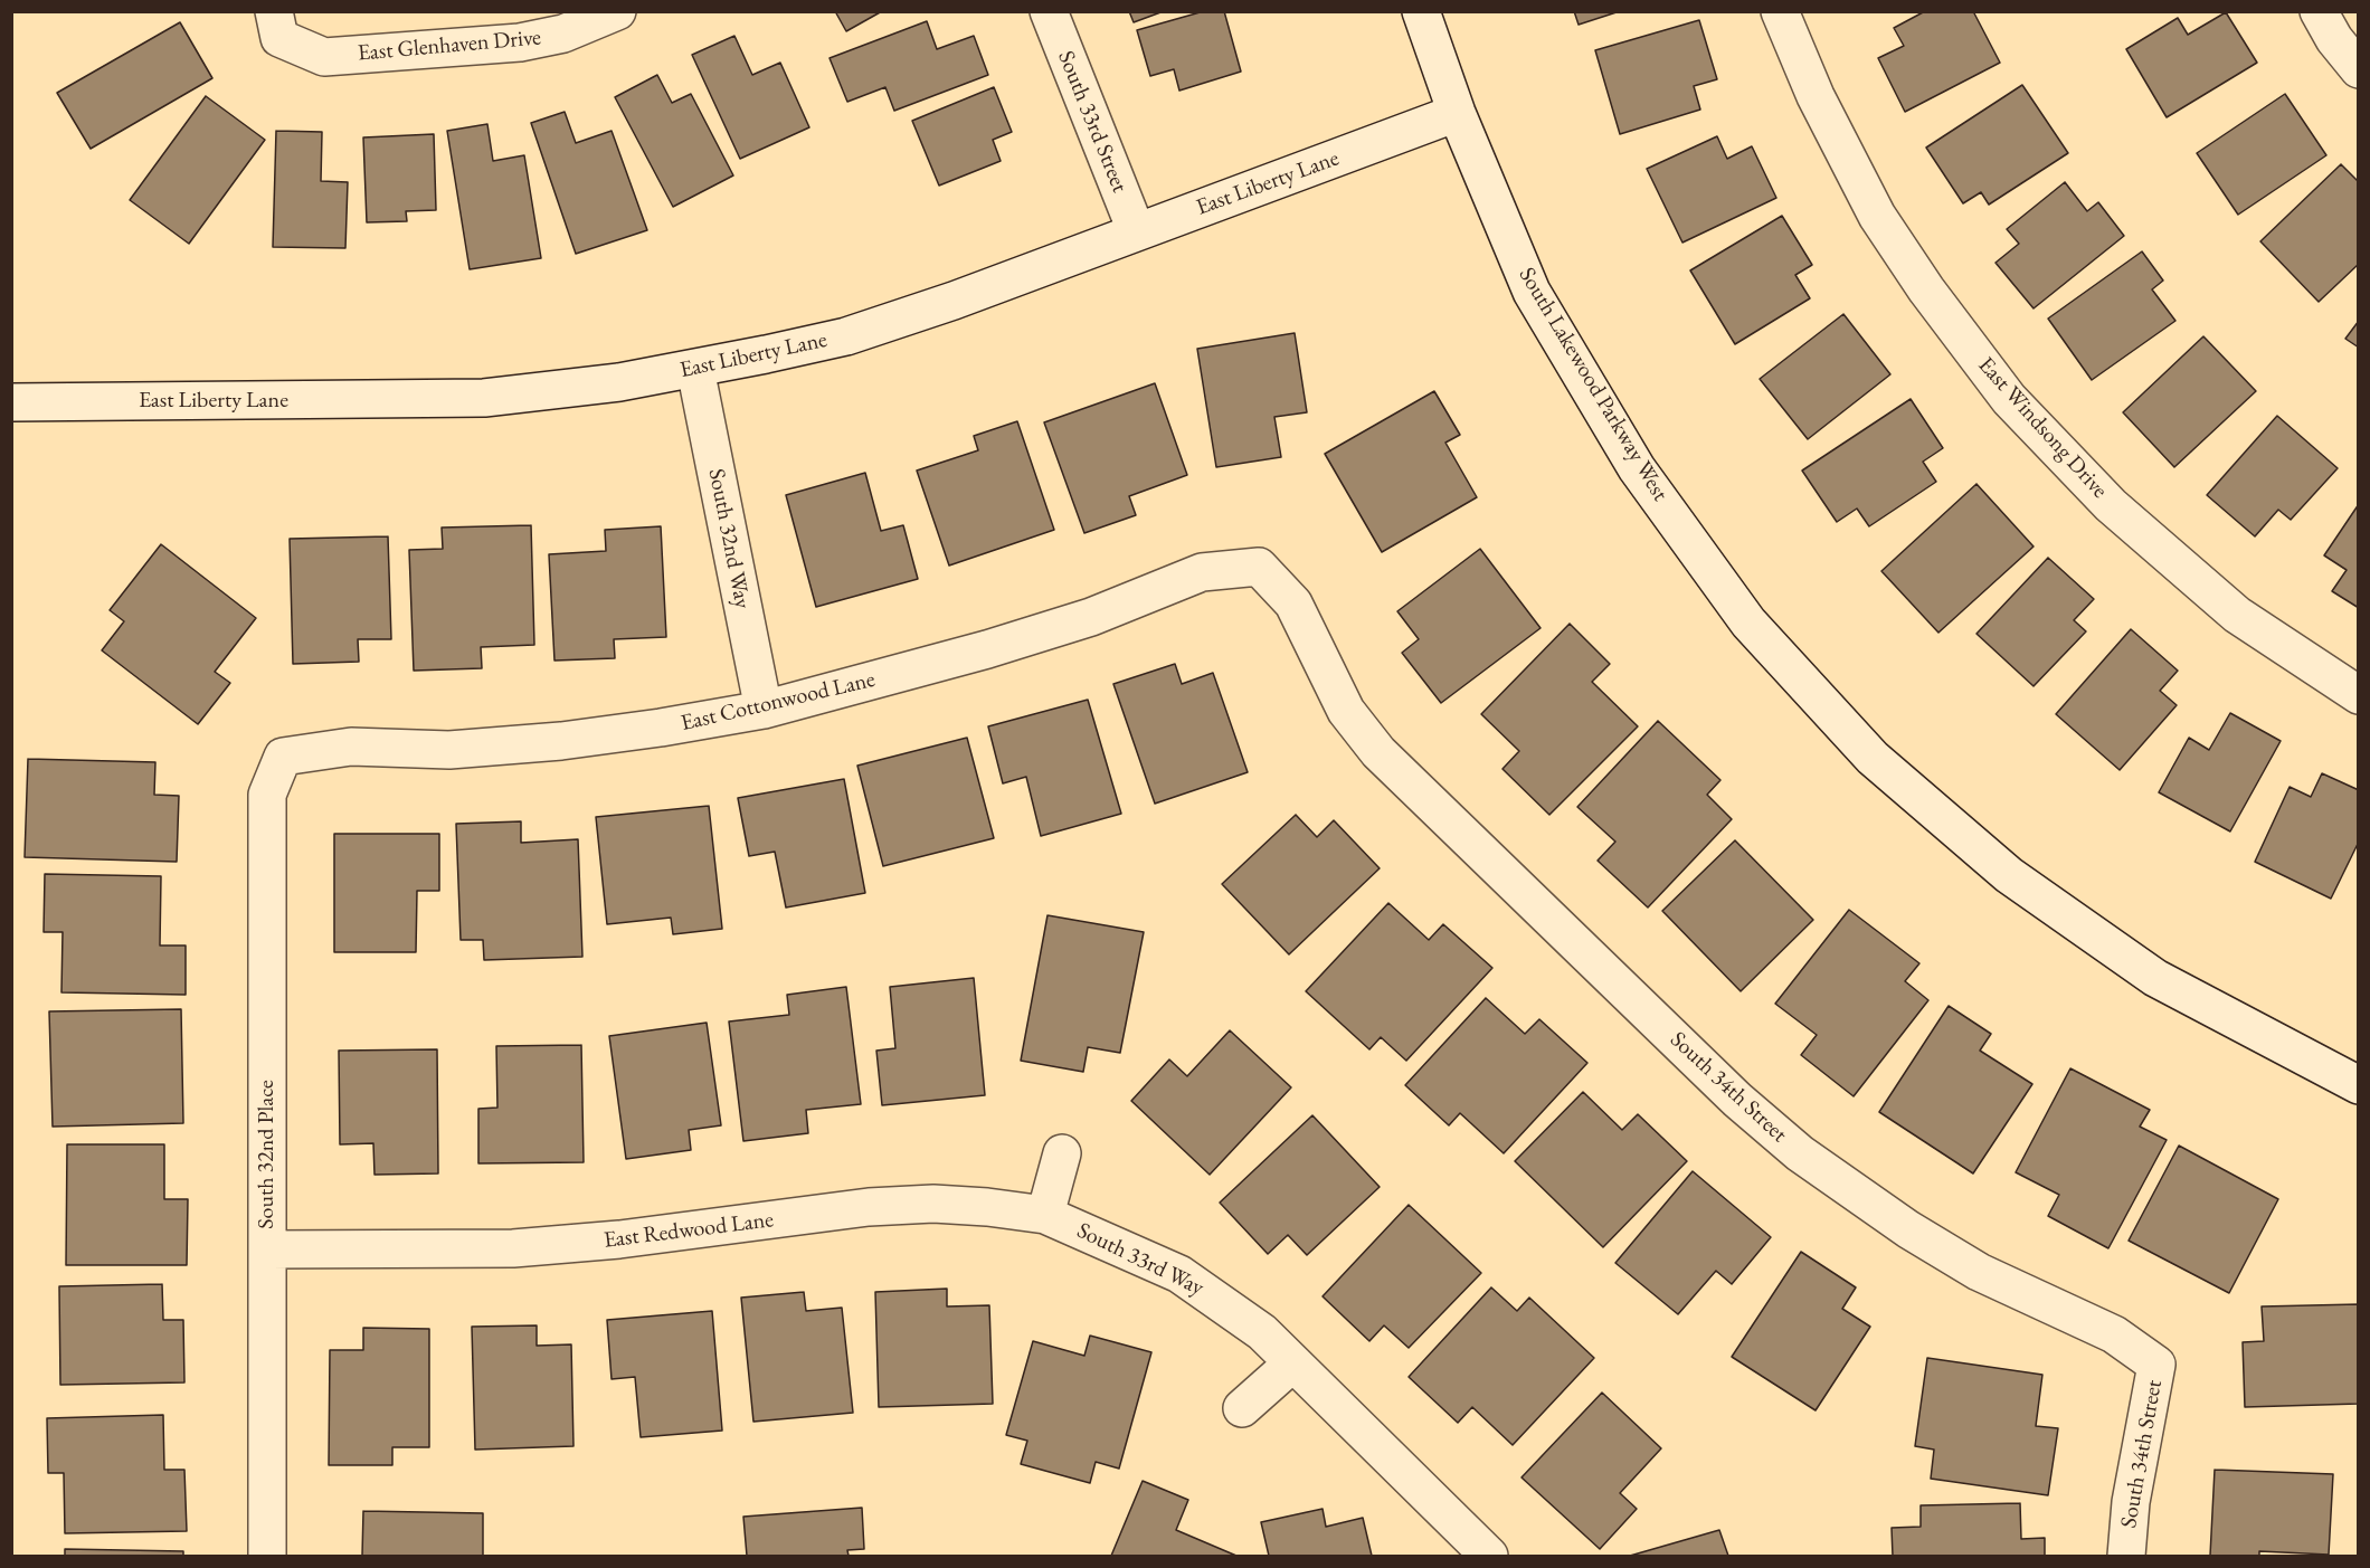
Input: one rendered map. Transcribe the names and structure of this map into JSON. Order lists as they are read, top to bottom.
{
  "streets": {
    "street": [
      "East Glenhaven Drive",
      "South 33rd Street",
      "East Liberty Lane",
      "South Lakewood Parkway West",
      "East Windsong Drive",
      "South 32nd Way",
      "East Cottonwood Lane",
      "South 34th Street",
      "South 32nd Place",
      "East Redwood Lane",
      "South 33rd Way"
    ]
  },
  "crossings": [
    ["South 33rd Street", "East Liberty Lane"],
    ["East Liberty Lane", "South Lakewood Parkway West"],
    ["East Liberty Lane", "South 32nd Way"],
    ["South 32nd Way", "East Cottonwood Lane"],
    ["East Cottonwood Lane", "South 34th Street"],
    ["East Cottonwood Lane", "South 32nd Place"],
    ["South 32nd Place", "East Redwood Lane"],
    ["East Redwood Lane", "South 33rd Way"]
  ]
}
